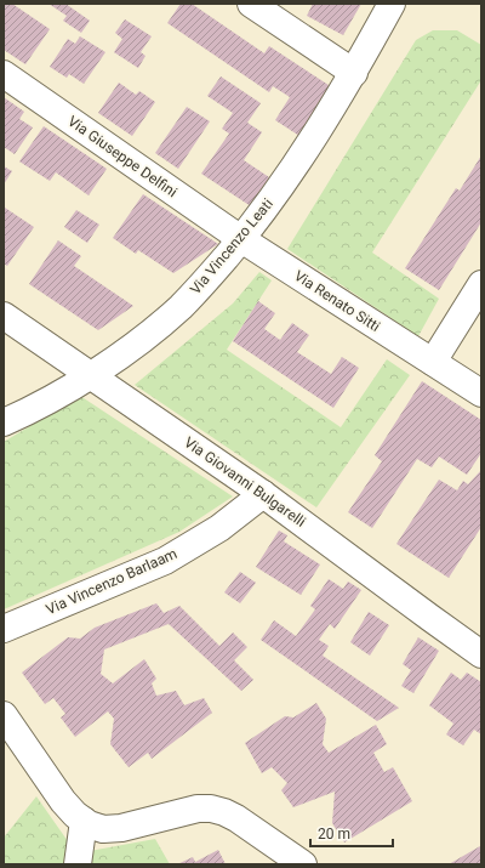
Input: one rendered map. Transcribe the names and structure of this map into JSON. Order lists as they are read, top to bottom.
{
  "streets": {
    "street": [
      "Via Giuseppe Delfini",
      "Via Vincenzo Leati",
      "Via Renato Sitti",
      "Via Giovanni Bulgarelli",
      "Via Vincenzo Barlaam"
    ]
  },
  "crossings": [
    ["Via Giuseppe Delfini", "Via Vincenzo Leati"],
    ["Via Giuseppe Delfini", "Via Renato Sitti"],
    ["Via Vincenzo Leati", "Via Renato Sitti"],
    ["Via Vincenzo Leati", "Via Giovanni Bulgarelli"],
    ["Via Giovanni Bulgarelli", "Via Vincenzo Barlaam"]
  ],
  "scale_bar": "20 m"
}
